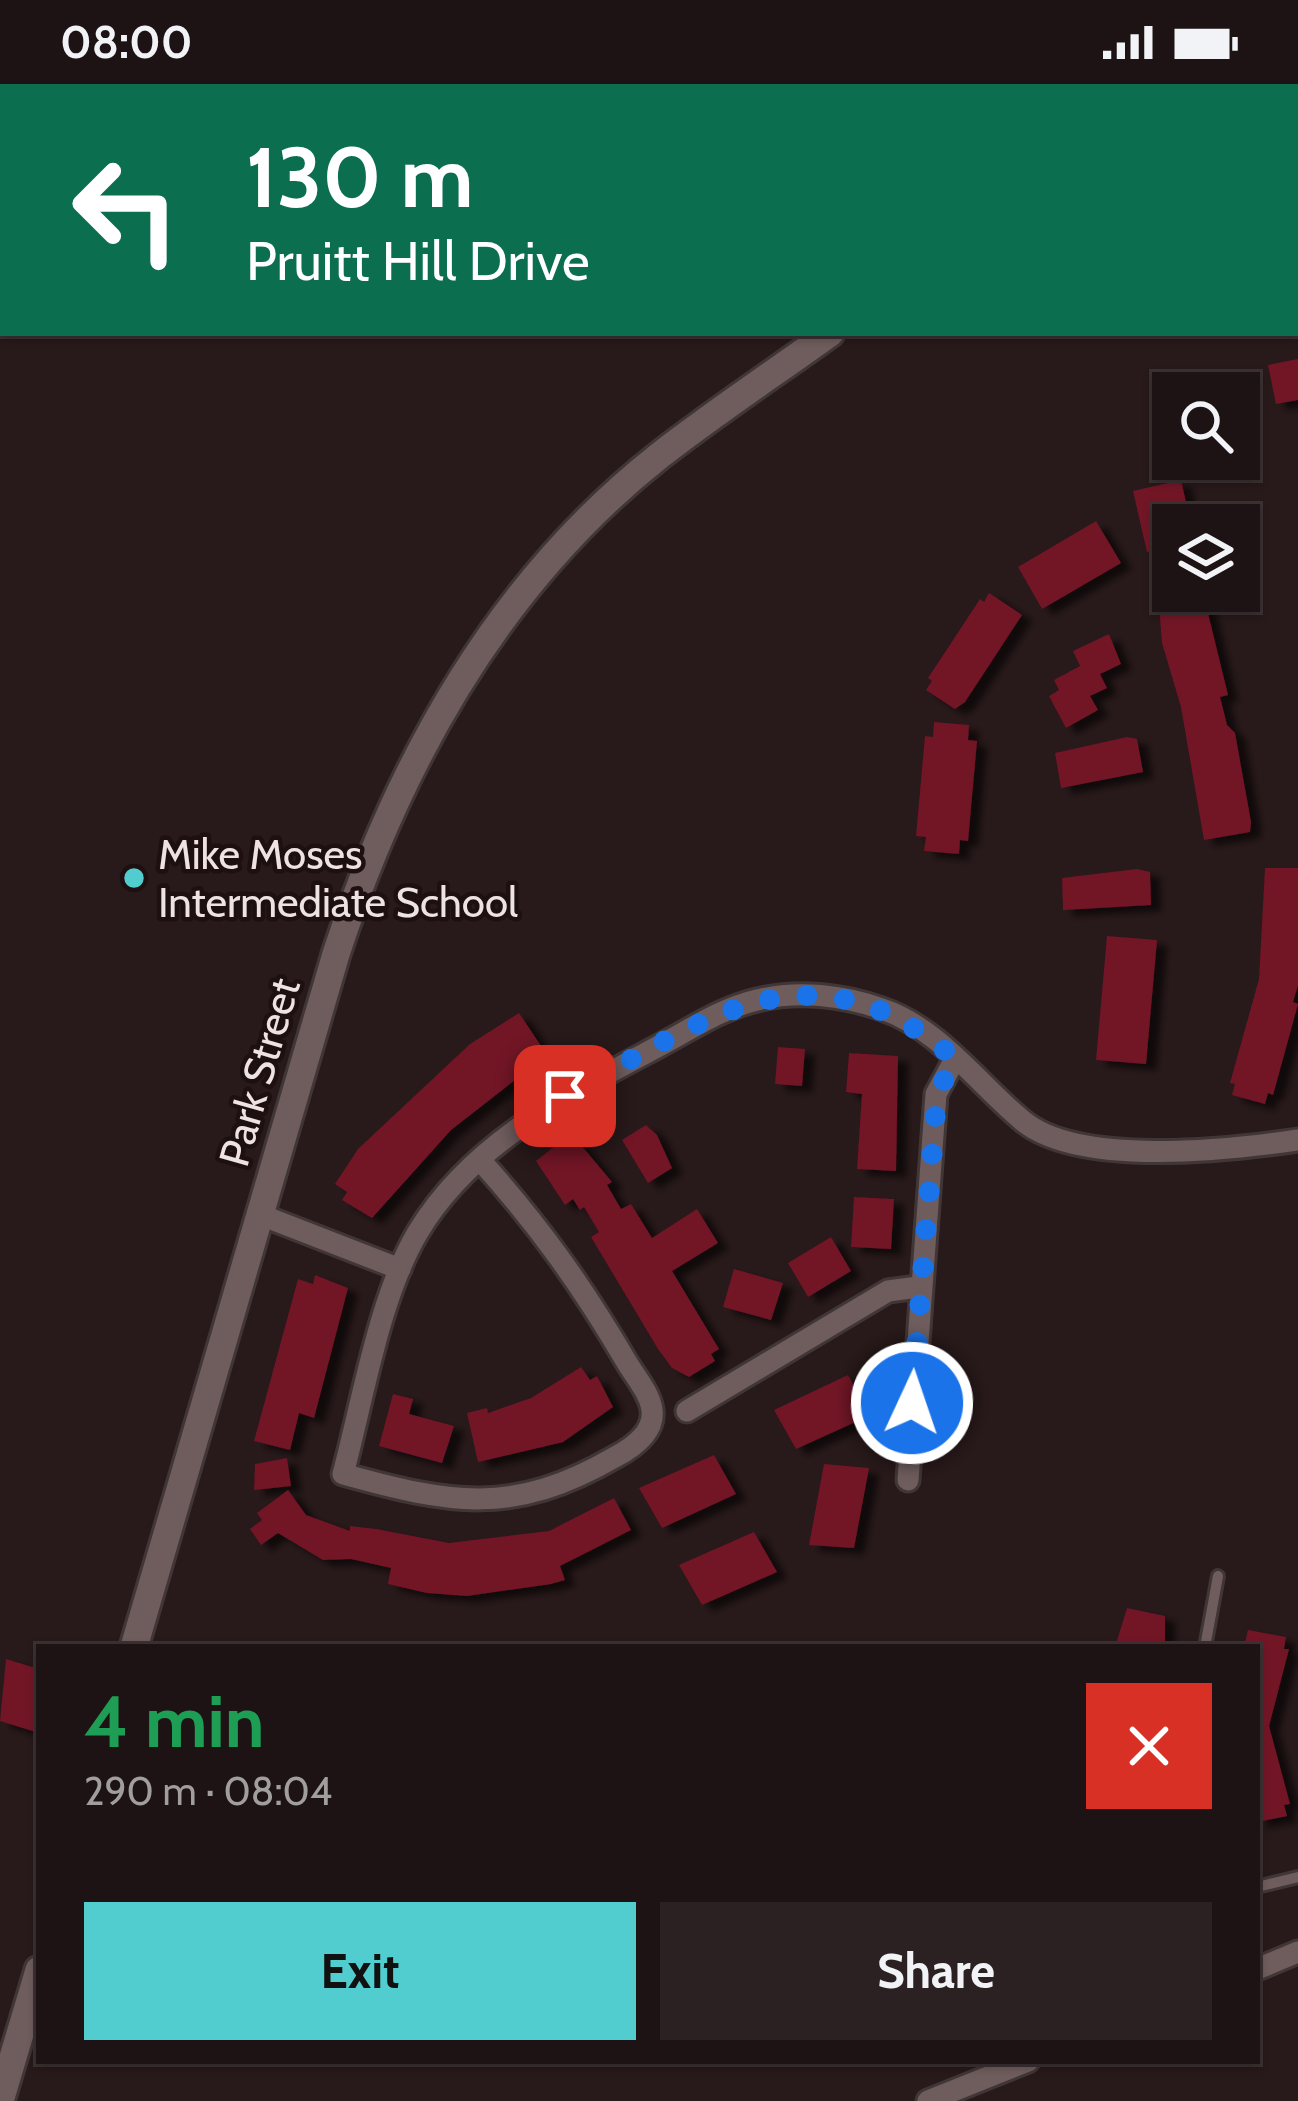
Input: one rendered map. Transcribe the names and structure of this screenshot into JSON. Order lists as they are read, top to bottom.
{
  "streets": {
    "street": ["Park Street"]
  },
  "places": ["Mike Moses Intermediate School"],
  "page": {
    "status": "08:00",
    "turn": ["130 m", "Pruitt Hill Drive"],
    "heading": ["4 min", "290 m · 08:04"],
    "buttons": ["Exit", "Share"]
  }
}
